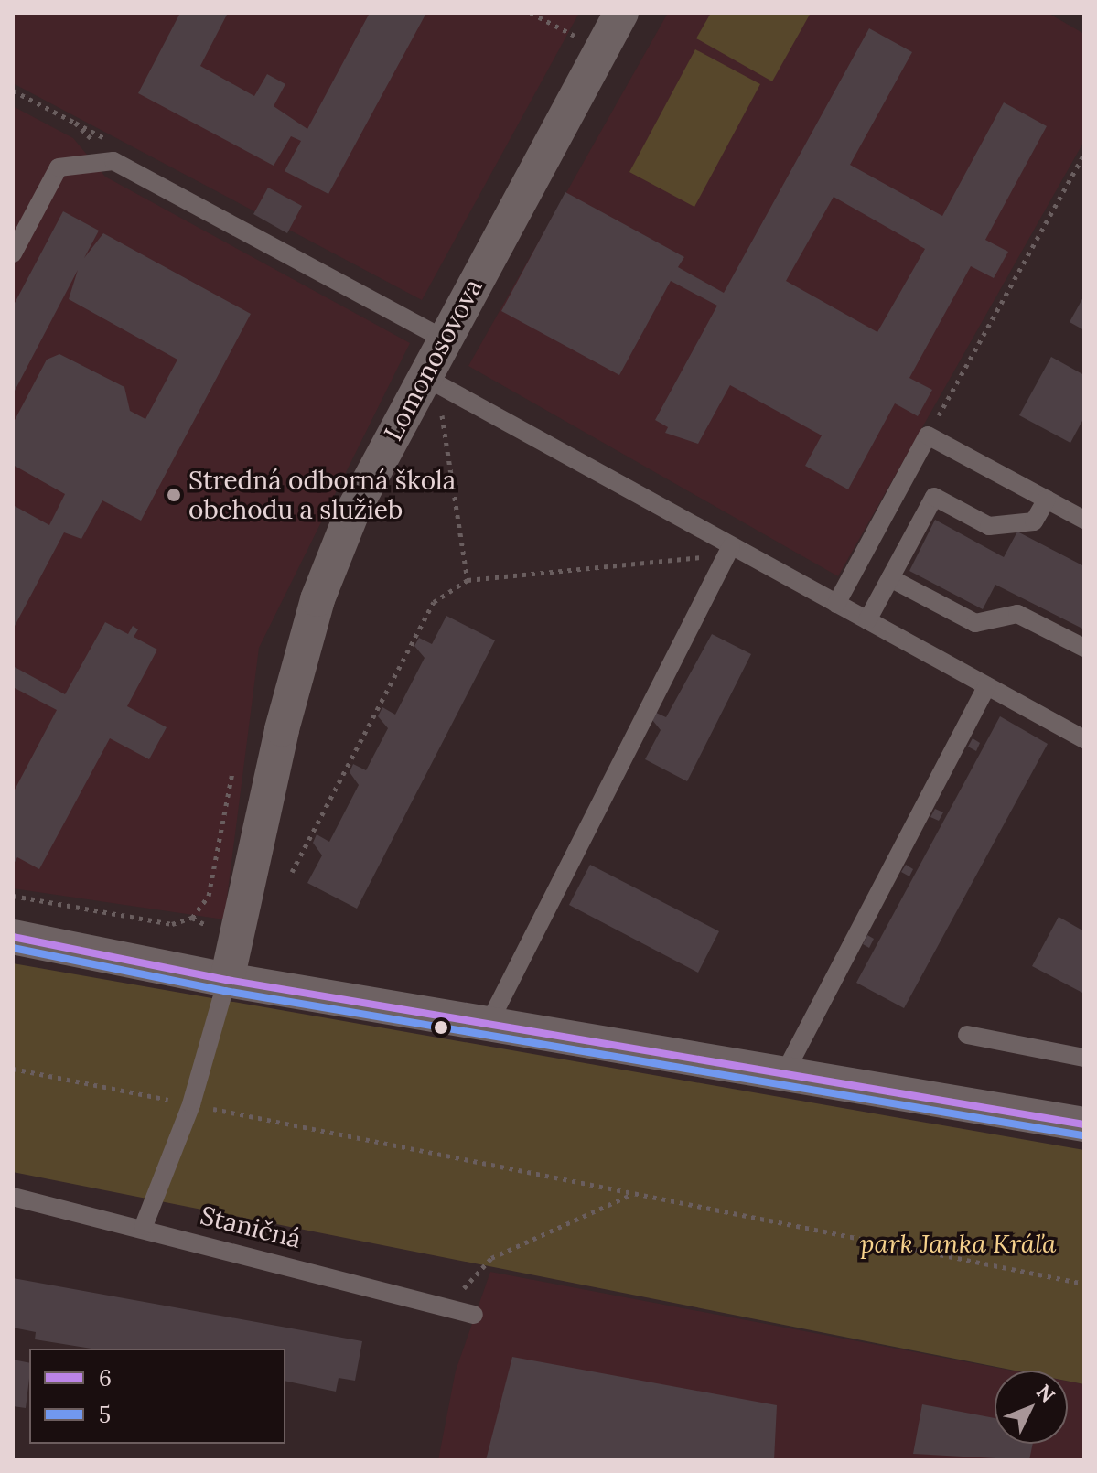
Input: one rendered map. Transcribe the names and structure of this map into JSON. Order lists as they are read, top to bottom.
{
  "streets": {
    "street": ["Lomonosovova"],
    "lane": ["Staničná"]
  },
  "parks": ["park Janka Kráľa"],
  "places": ["Stredná odborná škola obchodu a služieb"],
  "lines": ["transit line 6", "transit line 5"],
  "legend": ["6", "5"],
  "north": "top right"
}
